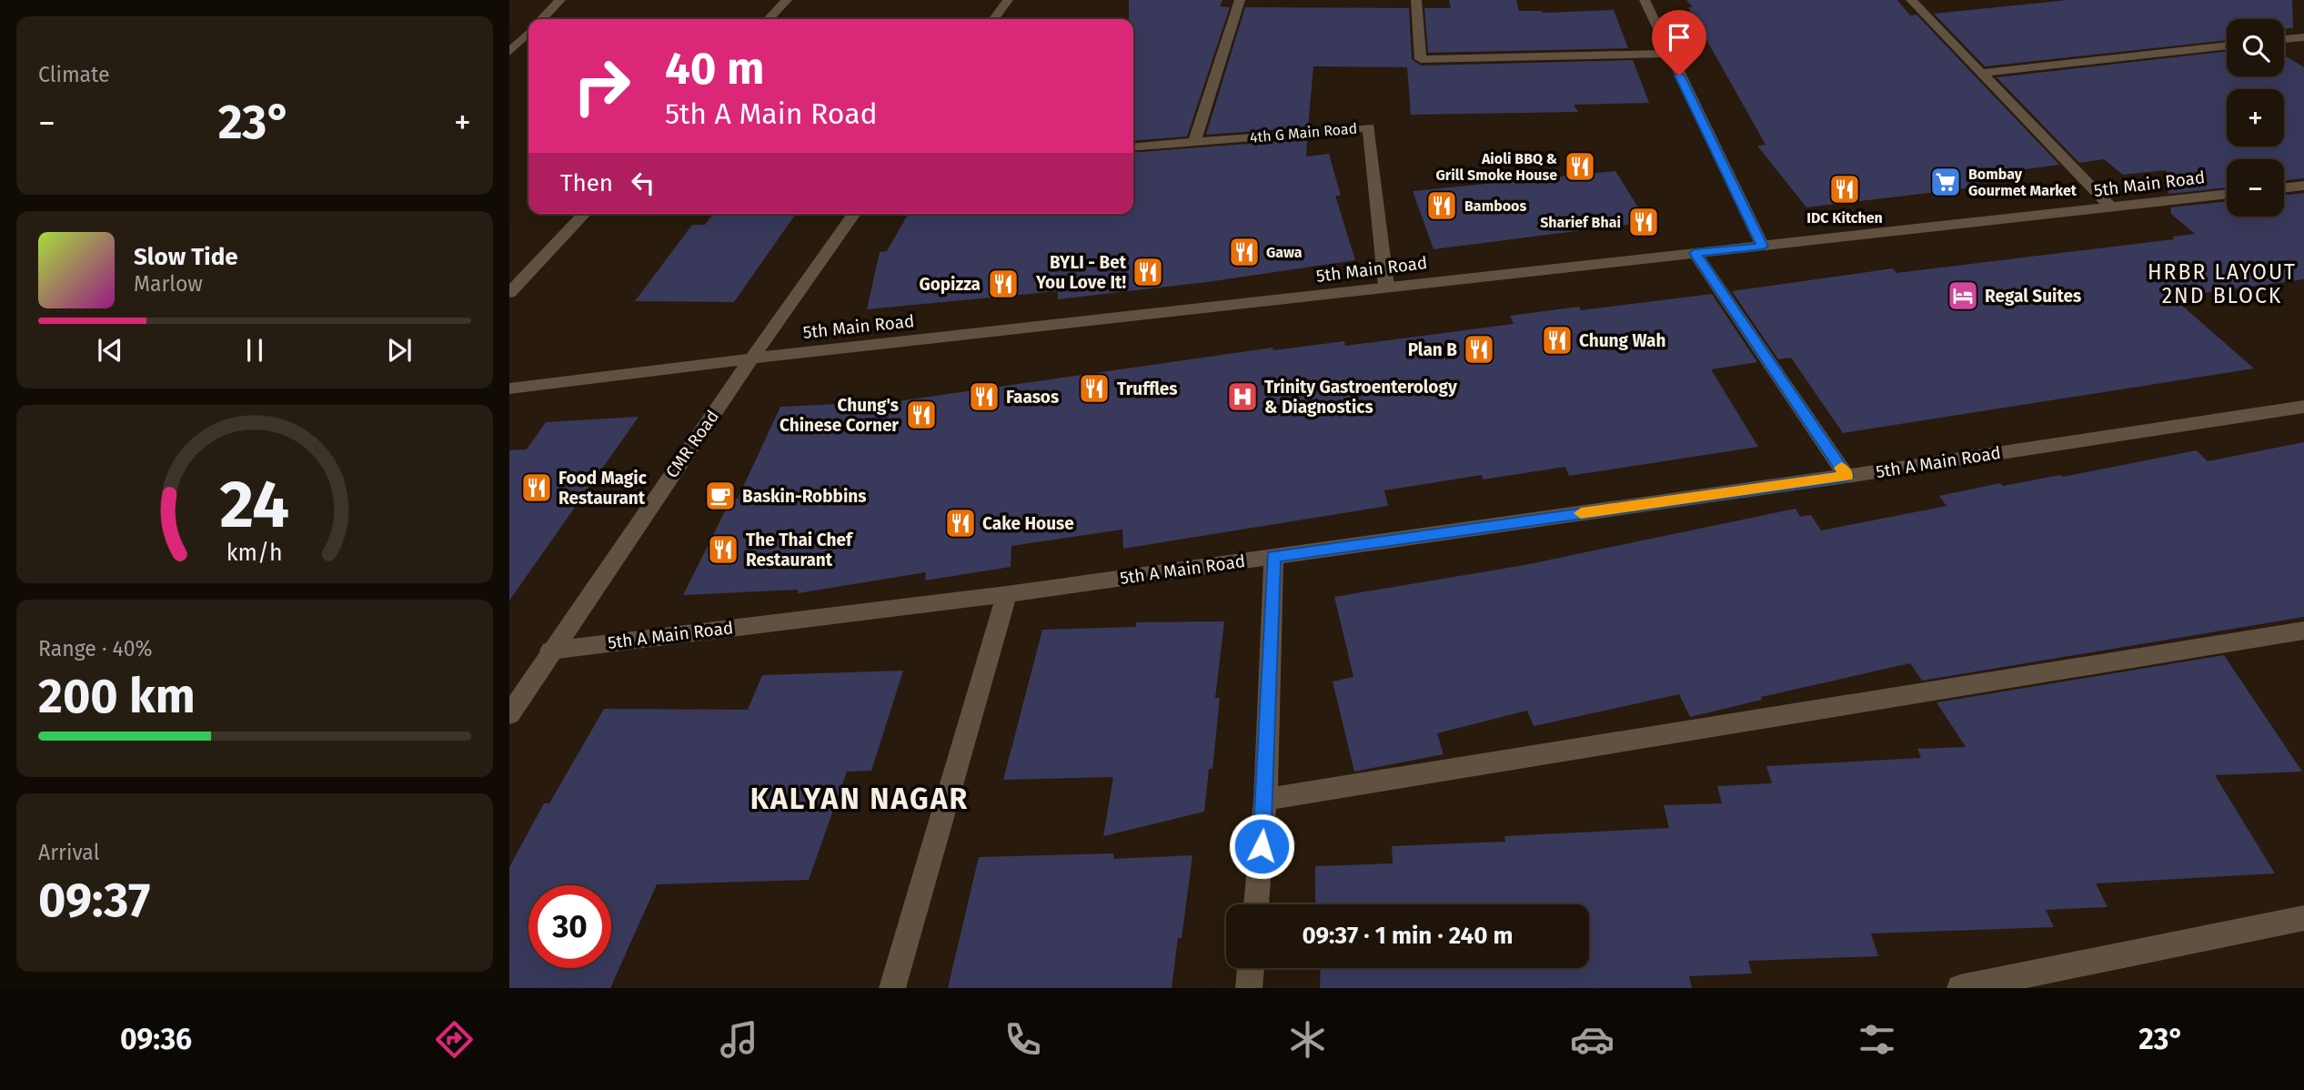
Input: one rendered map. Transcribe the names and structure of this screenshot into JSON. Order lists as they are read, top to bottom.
{
  "streets": {
    "street": [
      "4th G Main Road",
      "5th Main Road",
      "CMR Road",
      "5th A Main Road"
    ]
  },
  "crossings": [
    ["4th G Main Road", "5th Main Road"],
    ["5th Main Road", "CMR Road"],
    ["CMR Road", "5th A Main Road"]
  ],
  "districts": ["HRBR LAYOUT 2ND BLOCK", "KALYAN NAGAR"],
  "places": {
    "restaurant": [
      "Aioli BBQ & Grill Smoke House",
      "IDC Kitchen",
      "Bamboos",
      "Sharief Bhai",
      "Gawa",
      "BYLI - Bet You Love It!",
      "Gopizza",
      "Chung Wah",
      "Plan B",
      "Truffles",
      "Faasos",
      "Chung's Chinese Corner",
      "Food Magic Restaurant",
      "Cake House",
      "The Thai Chef Restaurant"
    ],
    "supermarket": ["Bombay Gourmet Market"],
    "hotel": ["Regal Suites"],
    "hospital": ["Trinity Gastroenterology & Diagnostics"],
    "cafe": ["Baskin-Robbins"]
  },
  "page": {
    "tile": [
      "Climate",
      ["Range · 40%", "200 km"],
      ["Arrival", "09:37"]
    ],
    "map_buttons": ["+", "−"],
    "turn": ["40 m", "5th A Main Road"],
    "heat": ["−", "23°", "+"],
    "then": "Then",
    "song": ["Slow Tide", "Marlow"],
    "limit": "30",
    "trip": "09:37 · 1 min · 240 m",
    "tabs": ["09:36", "23°"],
    "gauge": ["24", "km/h"]
  }
}
